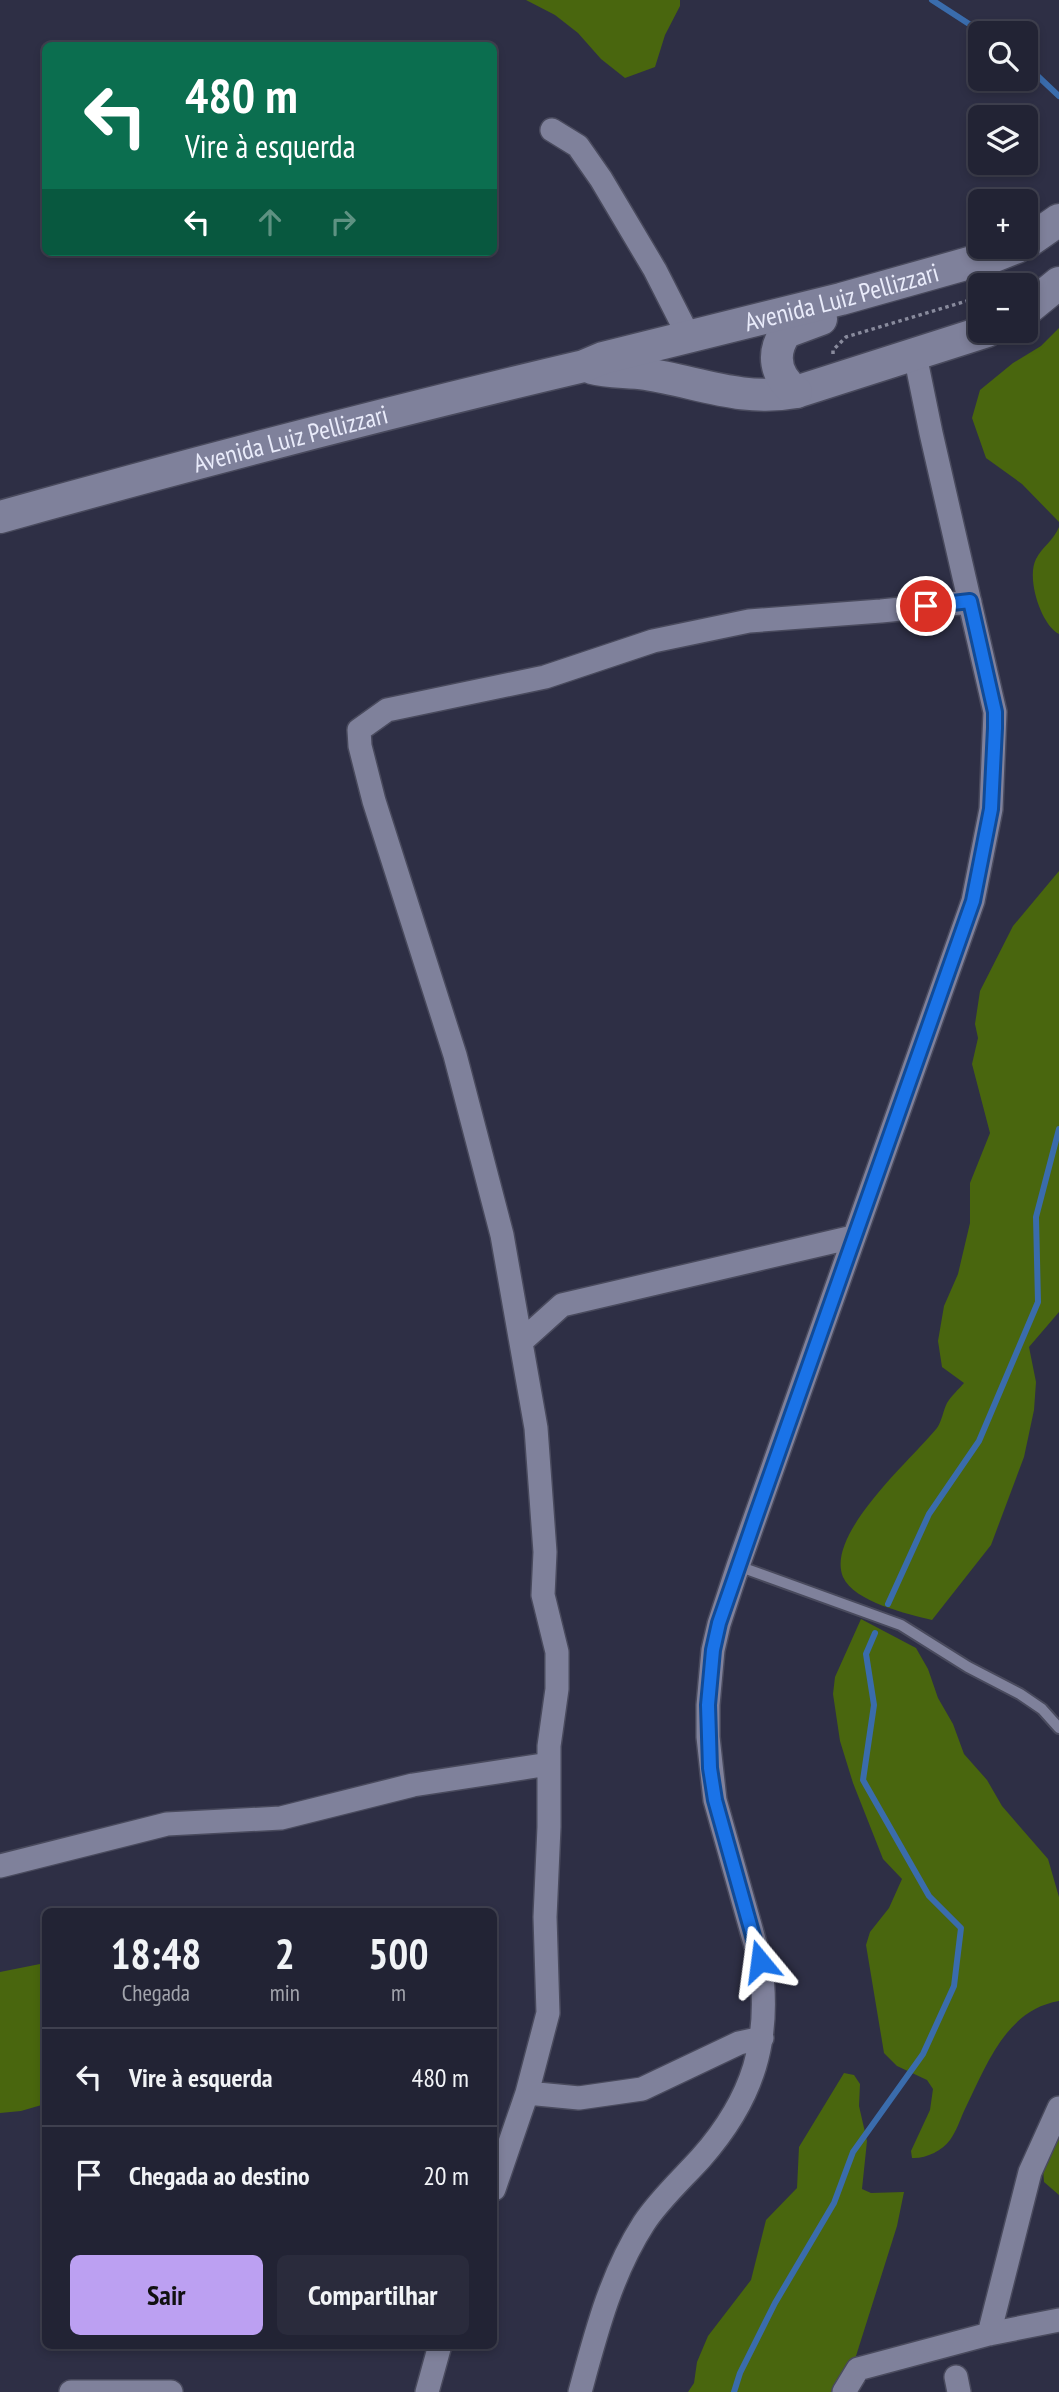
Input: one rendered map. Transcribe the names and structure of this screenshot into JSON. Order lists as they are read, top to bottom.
{
  "streets": {
    "main road": ["Avenida Luiz Pellizzari"]
  },
  "page": {
    "map_buttons": ["+", "−"],
    "turn": ["480 m", "Vire à esquerda"],
    "eta": [
      "18:48",
      "Chegada",
      "2",
      "min",
      "500",
      "m"
    ],
    "list": [
      {
        "name": "Vire à esquerda",
        "value": "480 m"
      },
      {
        "name": "Chegada ao destino",
        "value": "20 m"
      }
    ],
    "buttons": ["Sair", "Compartilhar"]
  }
}
